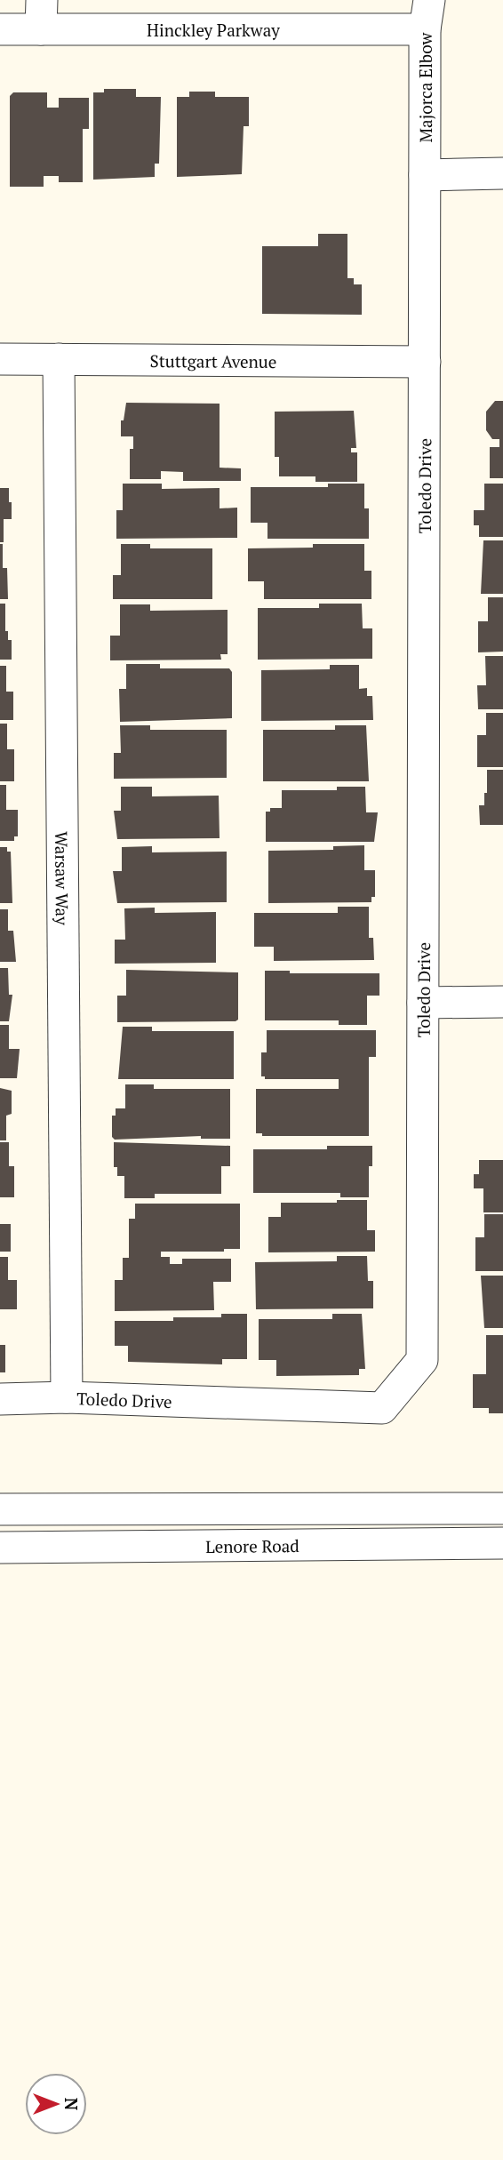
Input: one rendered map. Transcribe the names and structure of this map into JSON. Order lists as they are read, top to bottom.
{
  "streets": {
    "street": [
      "Hinckley Parkway",
      "Majorca Elbow",
      "Stuttgart Avenue",
      "Toledo Drive",
      "Warsaw Way",
      "Lenore Road"
    ]
  },
  "crossings": [
    ["Hinckley Parkway", "Majorca Elbow"],
    ["Majorca Elbow", "Toledo Drive"],
    ["Stuttgart Avenue", "Toledo Drive"],
    ["Stuttgart Avenue", "Warsaw Way"],
    ["Toledo Drive", "Warsaw Way"]
  ],
  "north": "right"
}
